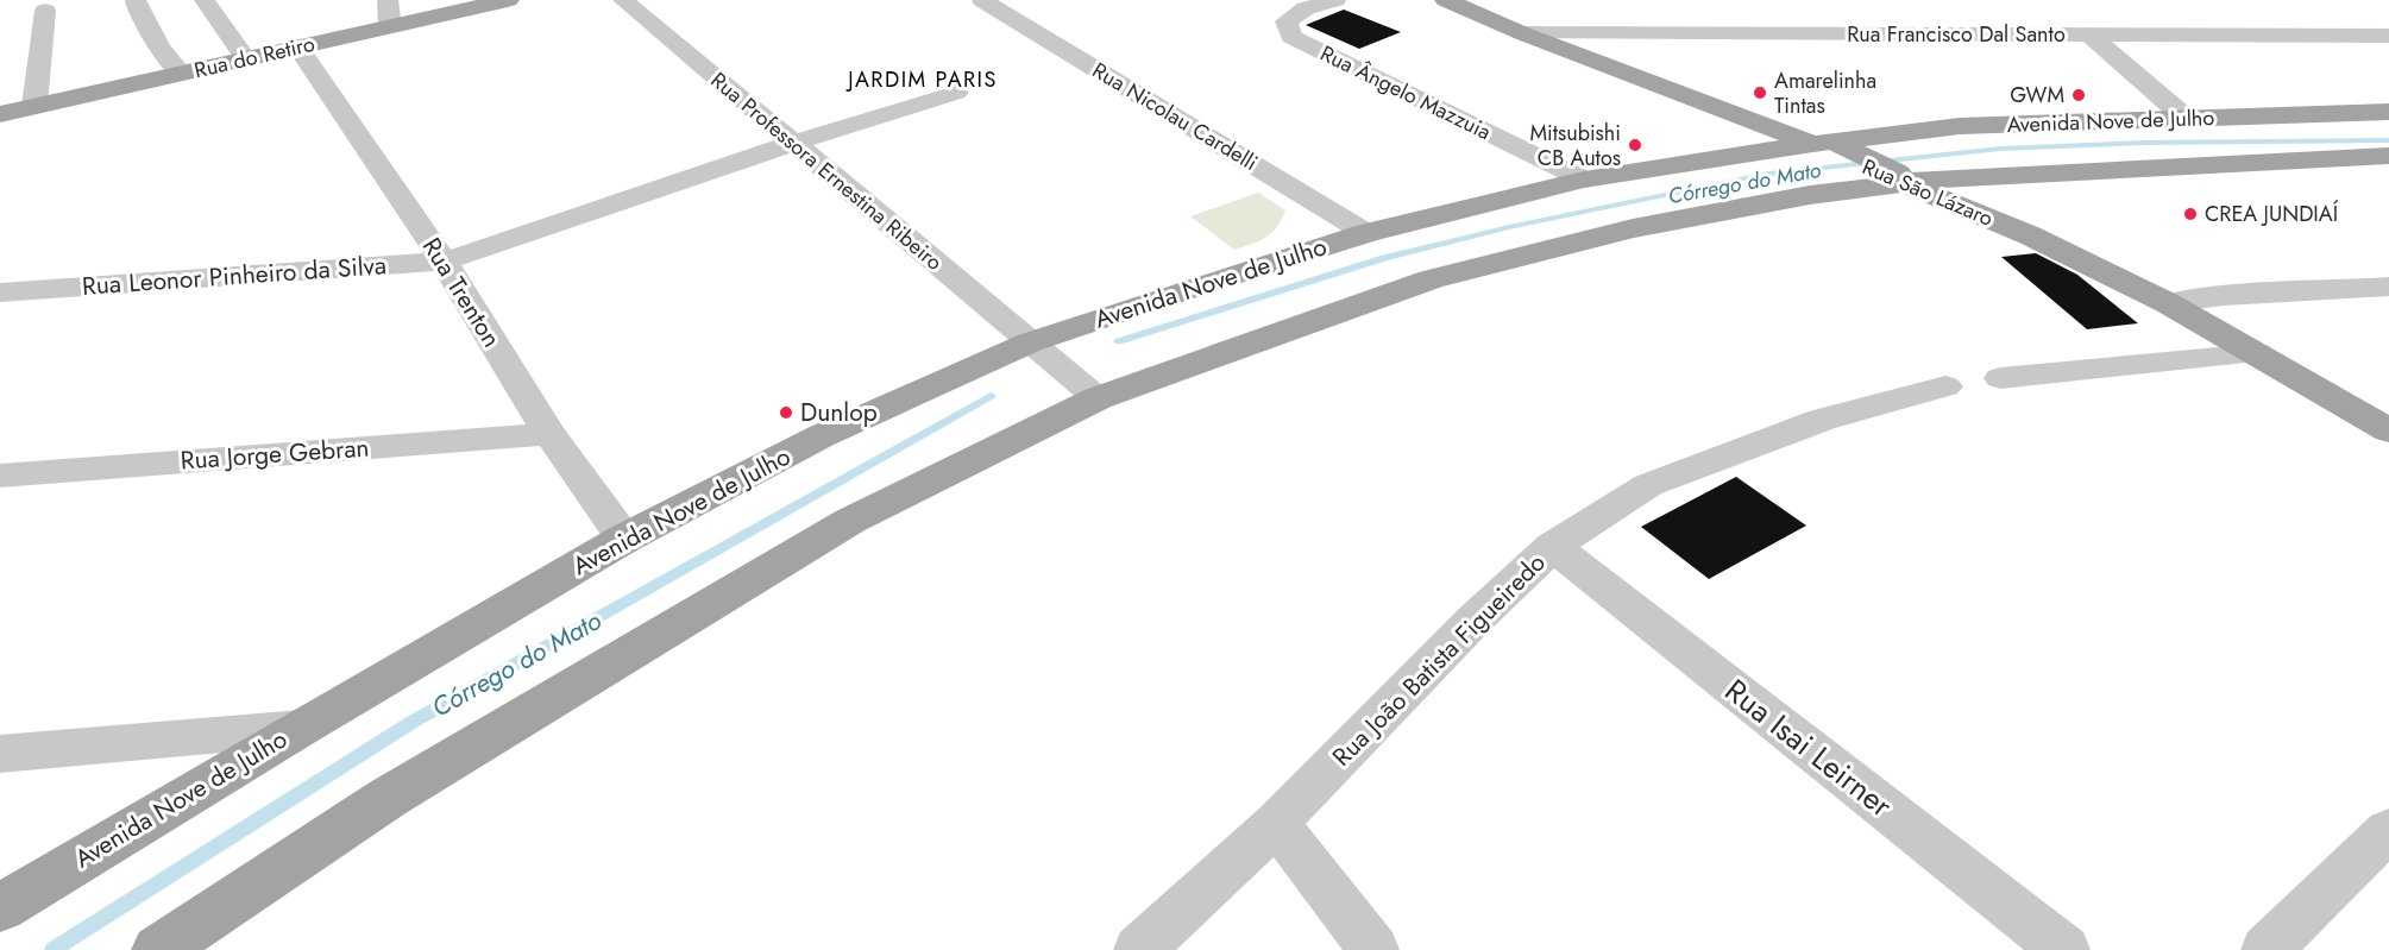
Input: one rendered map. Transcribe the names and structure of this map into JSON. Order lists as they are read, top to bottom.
{
  "streets": {
    "main road": ["Rua do Retiro", "Avenida Nove de Julho", "Rua São Lázaro"],
    "street": [
      "Rua Francisco Dal Santo",
      "Rua Ângelo Mazzuia",
      "Rua Nicolau Cardelli",
      "Rua Professora Ernestina Ribeiro",
      "Rua Leonor Pinheiro da Silva",
      "Rua Trenton",
      "Rua Jorge Gebran",
      "Rua João Batista Figueiredo",
      "Rua Isai Leirner"
    ]
  },
  "crossings": [
    ["Rua do Retiro", "Rua Trenton"],
    ["Rua Ângelo Mazzuia", "Avenida Nove de Julho"],
    ["Rua Nicolau Cardelli", "Avenida Nove de Julho"],
    ["Avenida Nove de Julho", "Rua Professora Ernestina Ribeiro"],
    ["Avenida Nove de Julho", "Rua São Lázaro"],
    ["Avenida Nove de Julho", "Rua Trenton"],
    ["Rua Professora Ernestina Ribeiro", "Rua Leonor Pinheiro da Silva"],
    ["Rua Leonor Pinheiro da Silva", "Rua Trenton"],
    ["Rua Trenton", "Rua Jorge Gebran"],
    ["Rua João Batista Figueiredo", "Rua Isai Leirner"]
  ],
  "districts": ["JARDIM PARIS"],
  "water": ["Córrego do Mato"],
  "places": [
    "Amarelinha Tintas",
    "GWM",
    "Mitsubishi CB Autos",
    "CREA JUNDIAÍ",
    "Dunlop"
  ]
}
